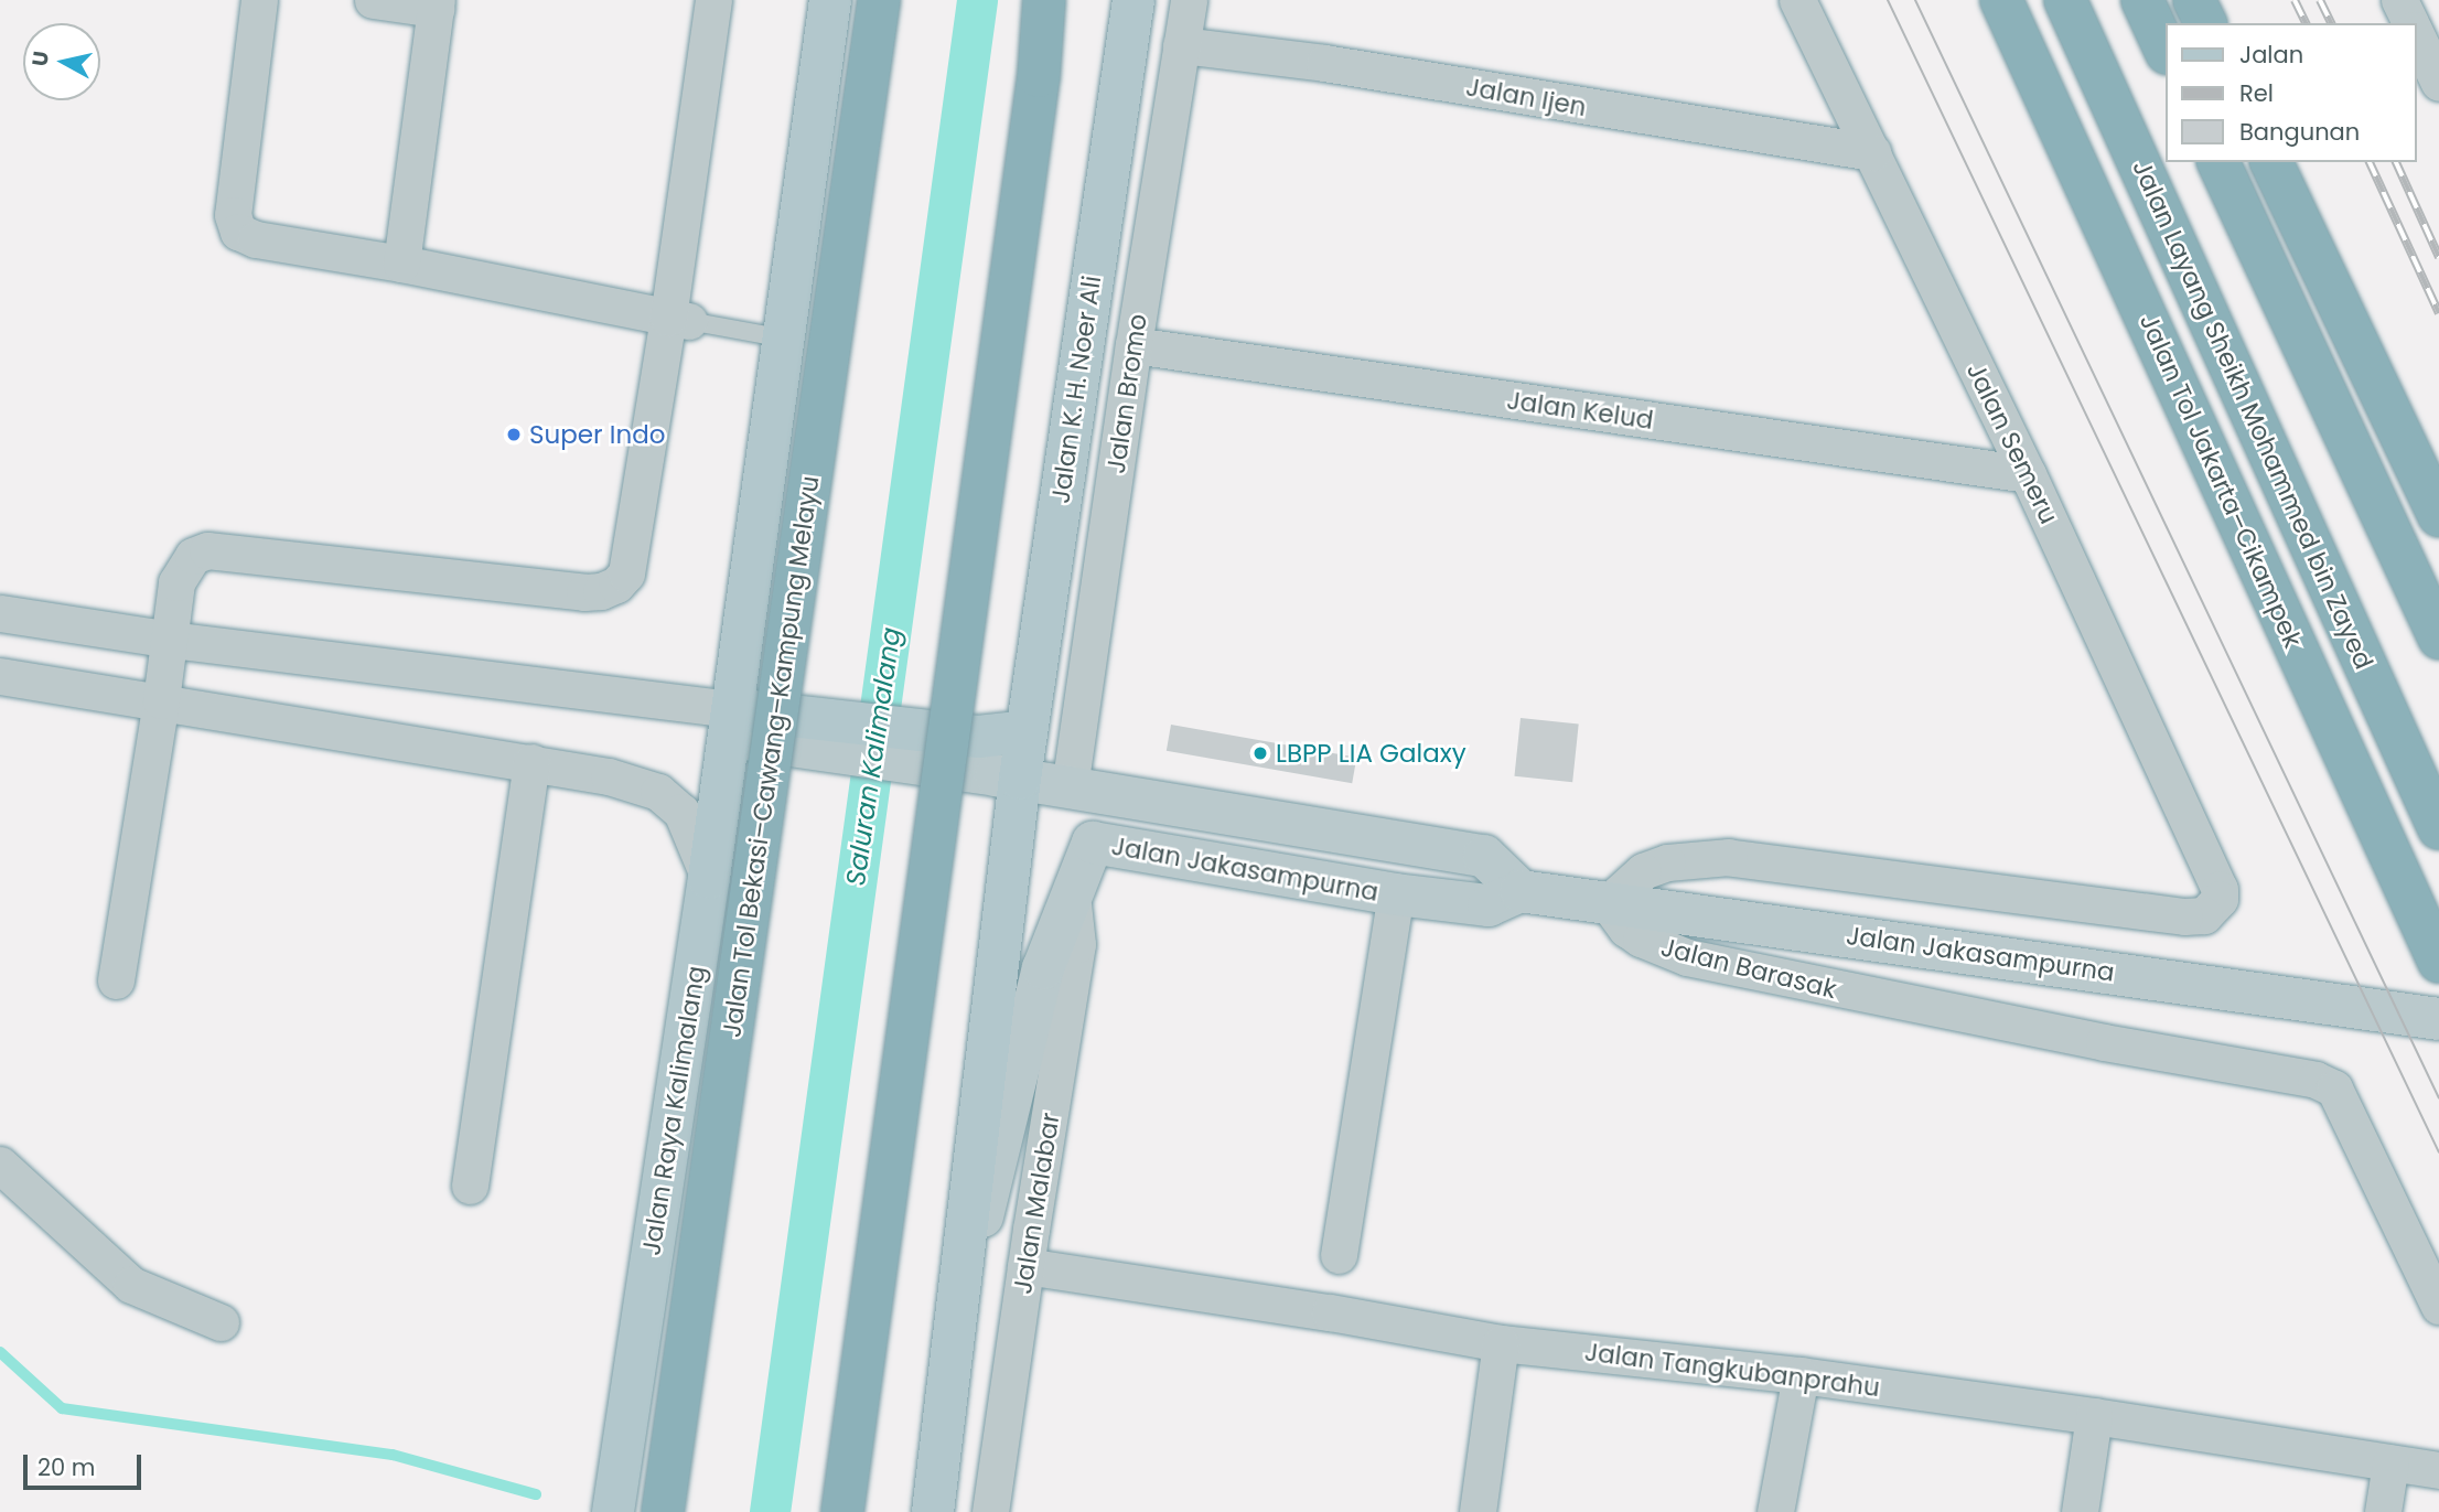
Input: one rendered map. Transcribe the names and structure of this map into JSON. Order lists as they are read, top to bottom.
{
  "streets": {
    "highway": ["Jalan Layang Sheikh Mohammed bin Zayed", "Jalan Tol Jakarta–Cikampek", "Jalan Tol Bekasi–Cawang–Kampung Melayu"],
    "main road": ["Jalan K. H. Noer Ali", "Jalan Jakasampurna", "Jalan Raya Kalimalang"],
    "street": [
      "Jalan Ijen",
      "Jalan Bromo",
      "Jalan Kelud",
      "Jalan Semeru",
      "Jalan Barasak",
      "Jalan Malabar",
      "Jalan Tangkubanprahu"
    ]
  },
  "crossings": [
    ["Jalan Ijen", "Jalan Bromo"],
    ["Jalan Ijen", "Jalan Semeru"],
    ["Jalan K. H. Noer Ali", "Jalan Jakasampurna"],
    ["Jalan Bromo", "Jalan Kelud"],
    ["Jalan Bromo", "Jalan Jakasampurna"],
    ["Jalan Kelud", "Jalan Semeru"],
    ["Jalan Semeru", "Jalan Jakasampurna"],
    ["Jalan Semeru", "Jalan Barasak"],
    ["Jalan Jakasampurna", "Jalan Barasak"],
    ["Jalan Jakasampurna", "Jalan Malabar"],
    ["Jalan Malabar", "Jalan Tangkubanprahu"]
  ],
  "water": ["Saluran Kalimalang"],
  "places": ["Super Indo", "LBPP LIA Galaxy"],
  "legend": ["Jalan", "Rel", "Bangunan"],
  "scale_bar": "20 m",
  "north": "left"
}
